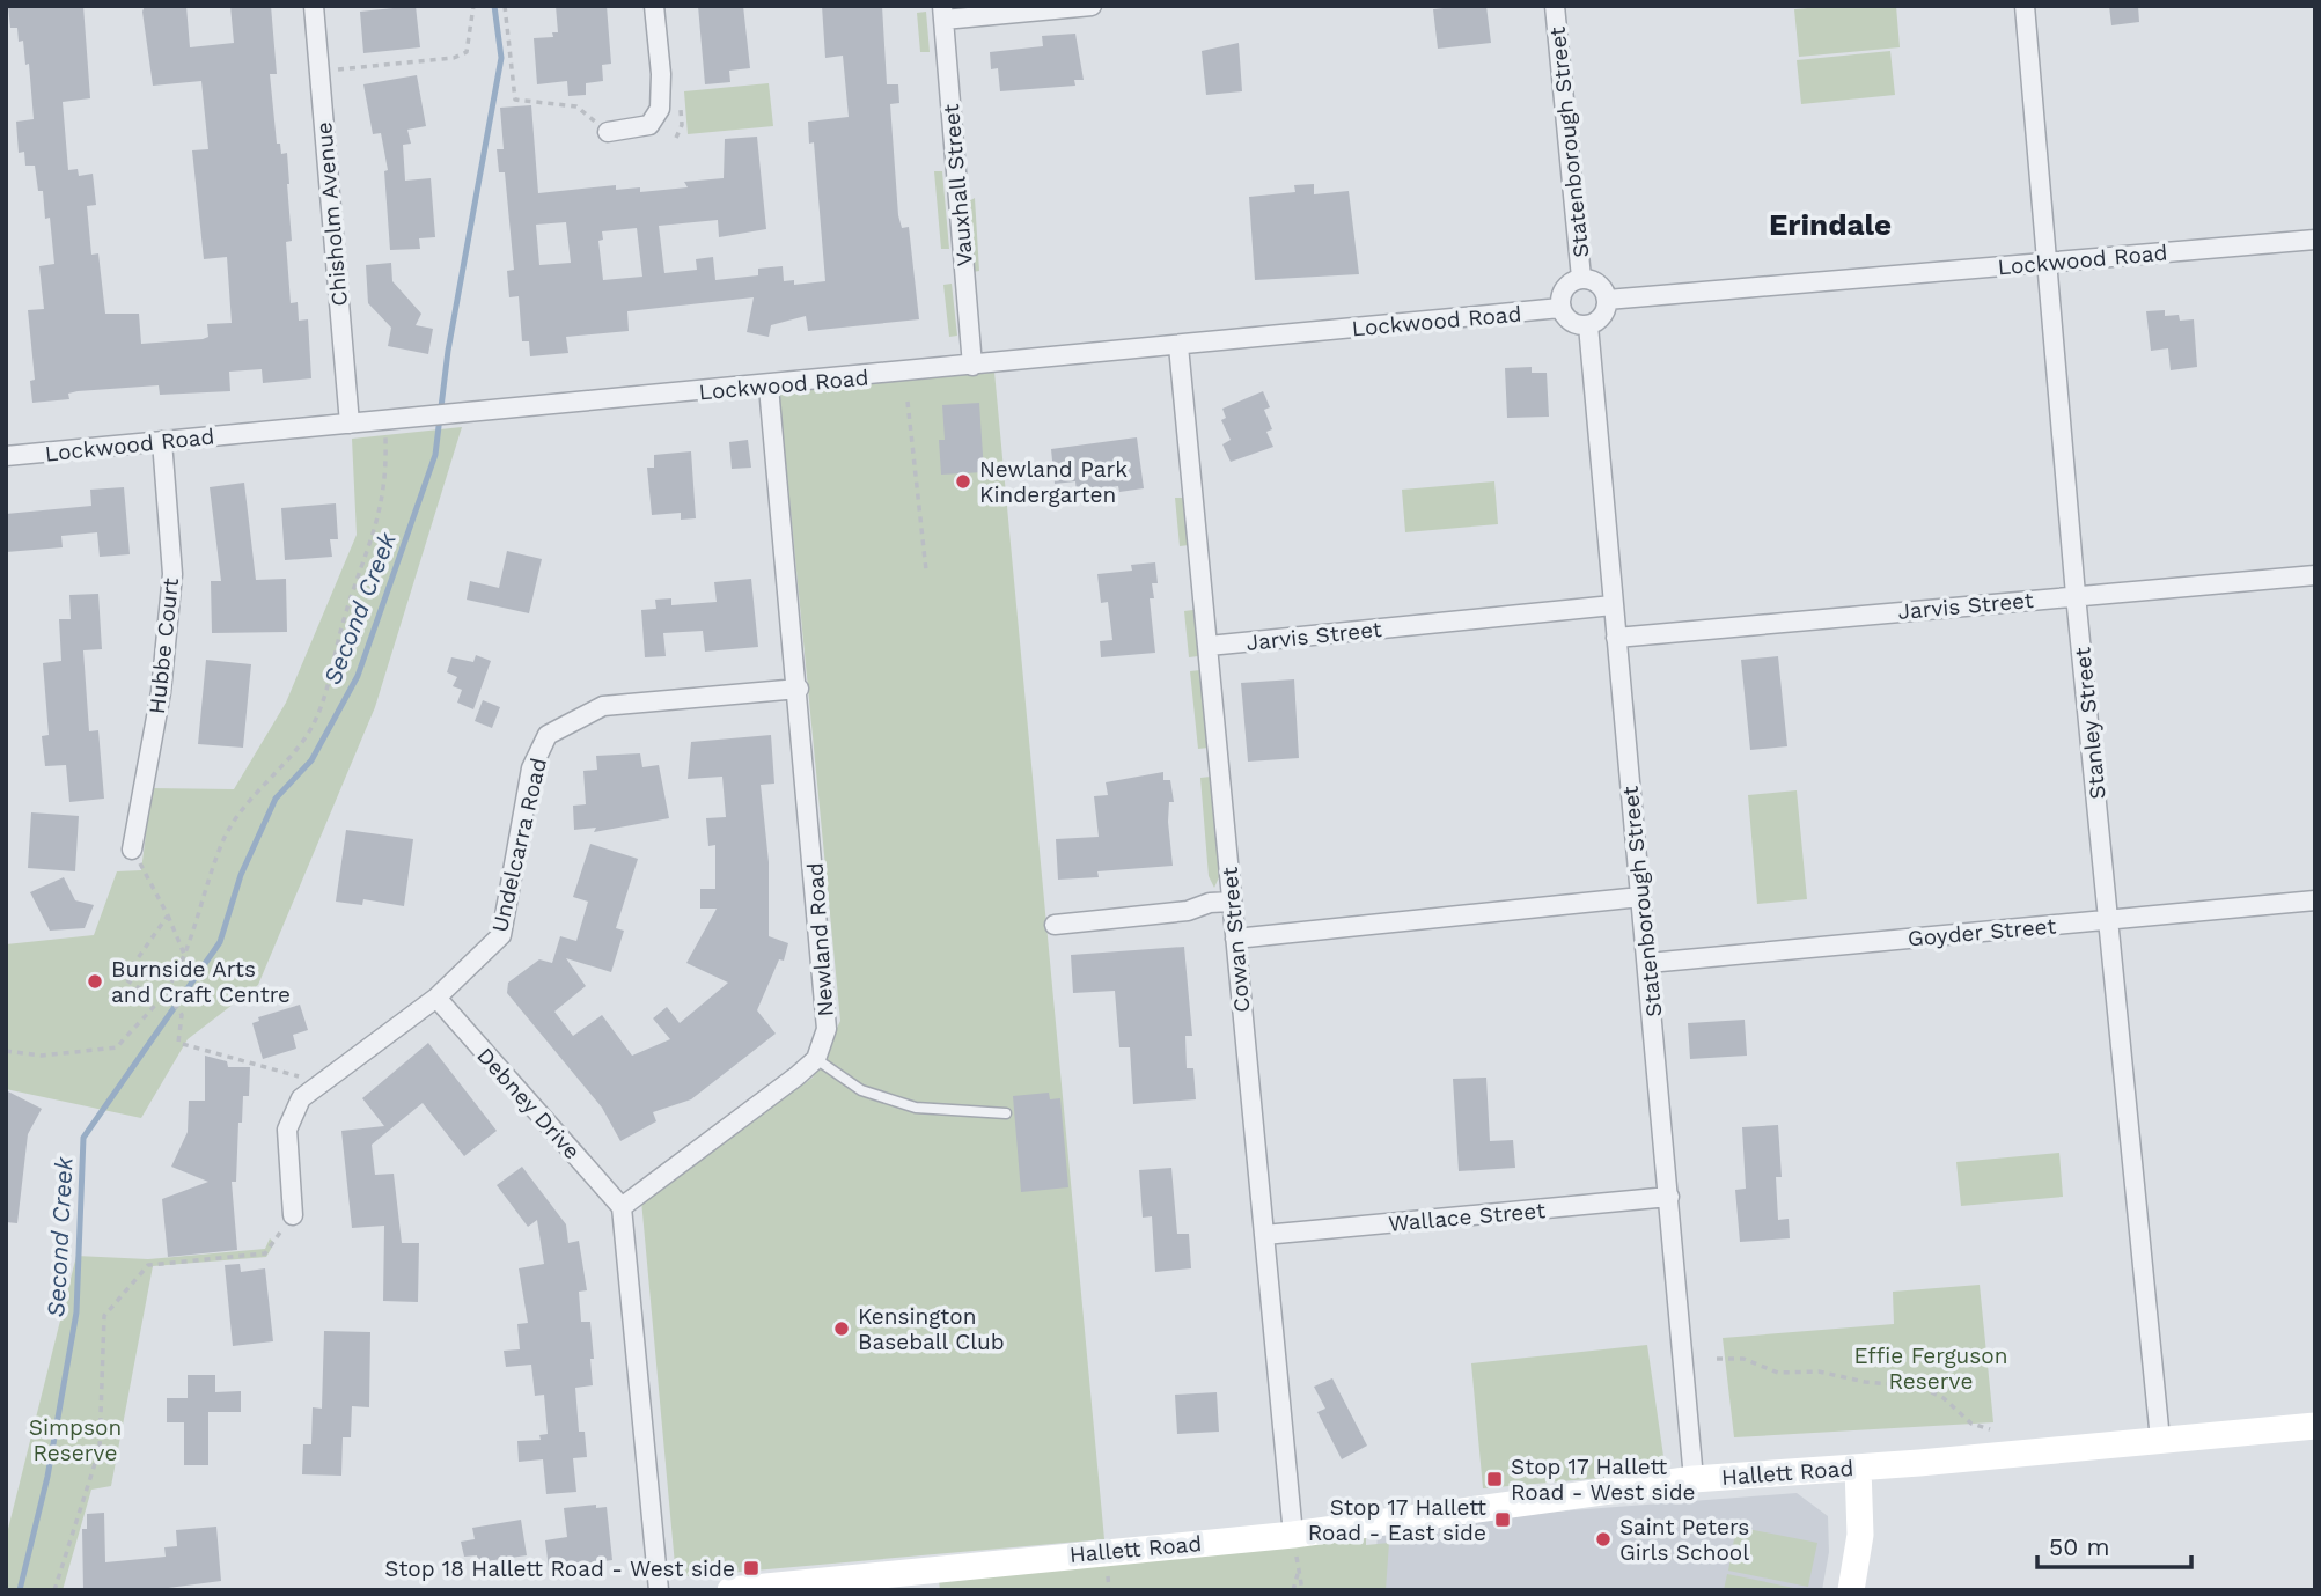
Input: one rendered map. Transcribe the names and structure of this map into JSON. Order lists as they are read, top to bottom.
{
  "streets": {
    "main road": ["Hallett Road"],
    "street": [
      "Statenborough Street",
      "Vauxhall Street",
      "Chisholm Avenue",
      "Lockwood Road",
      "Jarvis Street",
      "Hubbe Court",
      "Stanley Street",
      "Undelcarra Road",
      "Goyder Street",
      "Newland Road",
      "Cowan Street",
      "Debney Drive",
      "Wallace Street"
    ]
  },
  "crossings": [
    ["Statenborough Street", "Lockwood Road"],
    ["Statenborough Street", "Jarvis Street"],
    ["Statenborough Street", "Goyder Street"],
    ["Statenborough Street", "Wallace Street"],
    ["Statenborough Street", "Hallett Road"],
    ["Vauxhall Street", "Lockwood Road"],
    ["Chisholm Avenue", "Lockwood Road"],
    ["Lockwood Road", "Hubbe Court"],
    ["Lockwood Road", "Stanley Street"],
    ["Lockwood Road", "Newland Road"],
    ["Lockwood Road", "Cowan Street"],
    ["Jarvis Street", "Stanley Street"],
    ["Jarvis Street", "Cowan Street"],
    ["Stanley Street", "Goyder Street"],
    ["Stanley Street", "Hallett Road"],
    ["Undelcarra Road", "Newland Road"],
    ["Undelcarra Road", "Debney Drive"],
    ["Cowan Street", "Wallace Street"],
    ["Cowan Street", "Hallett Road"]
  ],
  "districts": ["Erindale"],
  "water": ["Second Creek"],
  "parks": ["Effie Ferguson Reserve", "Simpson Reserve"],
  "places": {
    "other": [
      "Newland Park Kindergarten",
      "Burnside Arts and Craft Centre",
      "Kensington Baseball Club",
      "Saint Peters Girls School"
    ],
    "transit": ["Stop 17 Hallett Road - West side", "Stop 17 Hallett Road - East side", "Stop 18 Hallett Road - West side"]
  },
  "scale_bar": "50 m"
}
